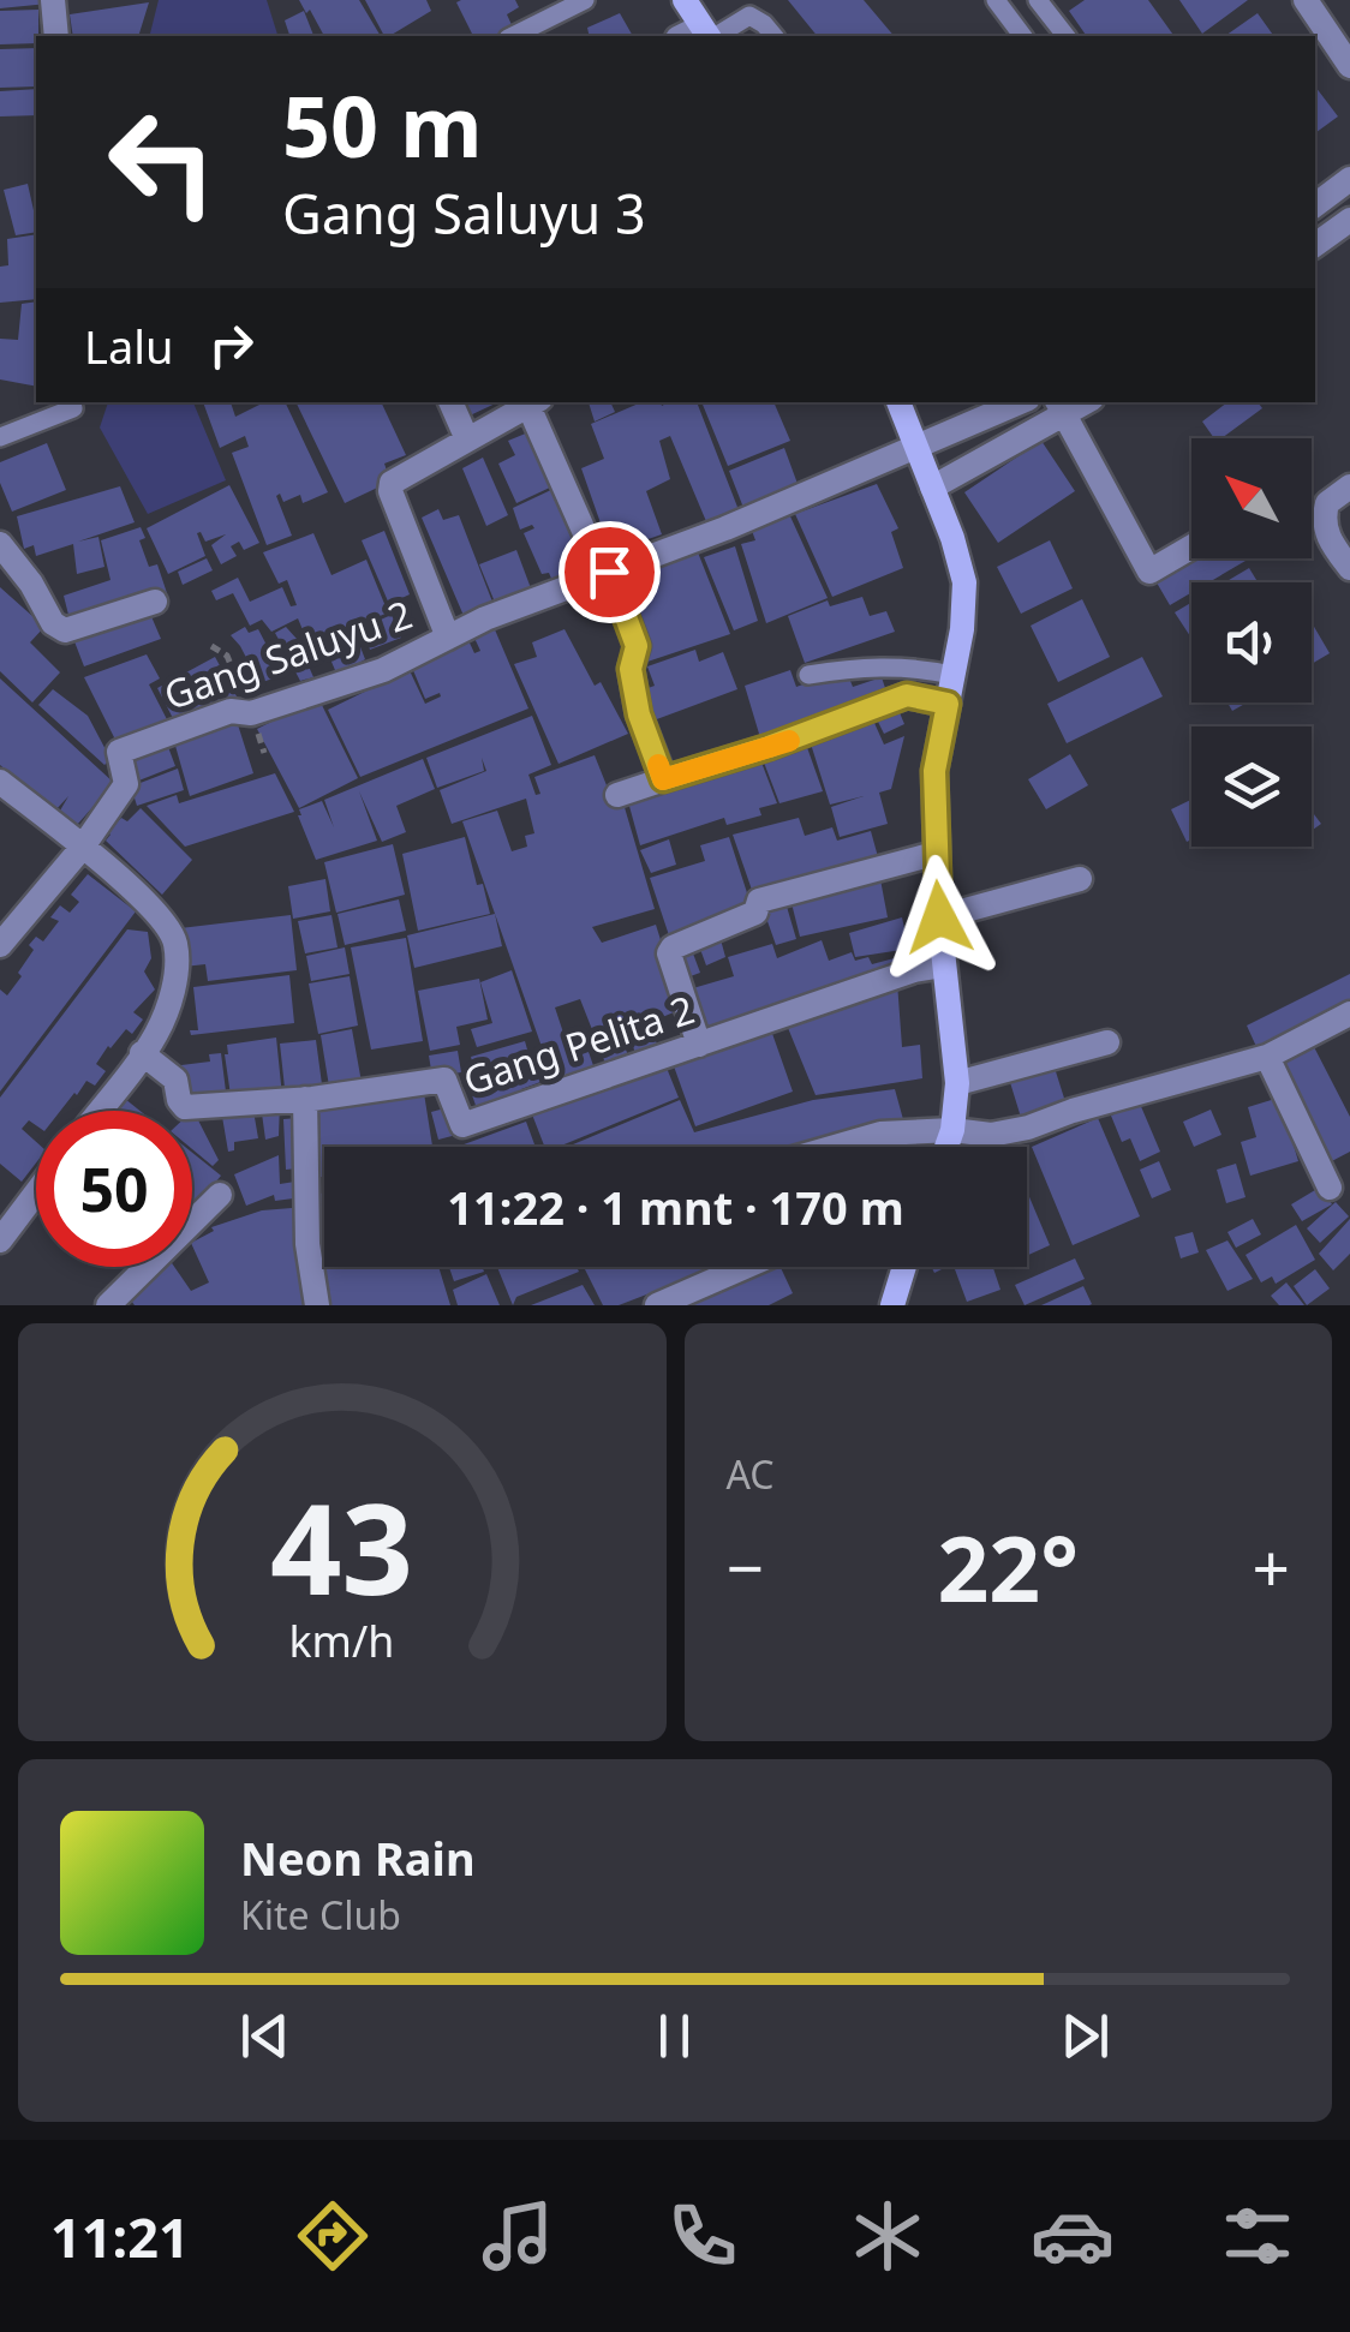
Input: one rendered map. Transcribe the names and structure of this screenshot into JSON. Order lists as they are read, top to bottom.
{
  "streets": {
    "street": ["Gang Saluyu 2", "Gang Pelita 2"]
  },
  "north": "top left",
  "page": {
    "turn": ["50 m", "Gang Saluyu 3"],
    "then": "Lalu",
    "limit": "50",
    "trip": "11:22 · 1 mnt · 170 m",
    "tile": "AC",
    "heat": ["−", "22°", "+"],
    "song": ["Neon Rain", "Kite Club"],
    "tabs": "11:21",
    "gauge": ["43", "km/h"]
  }
}
